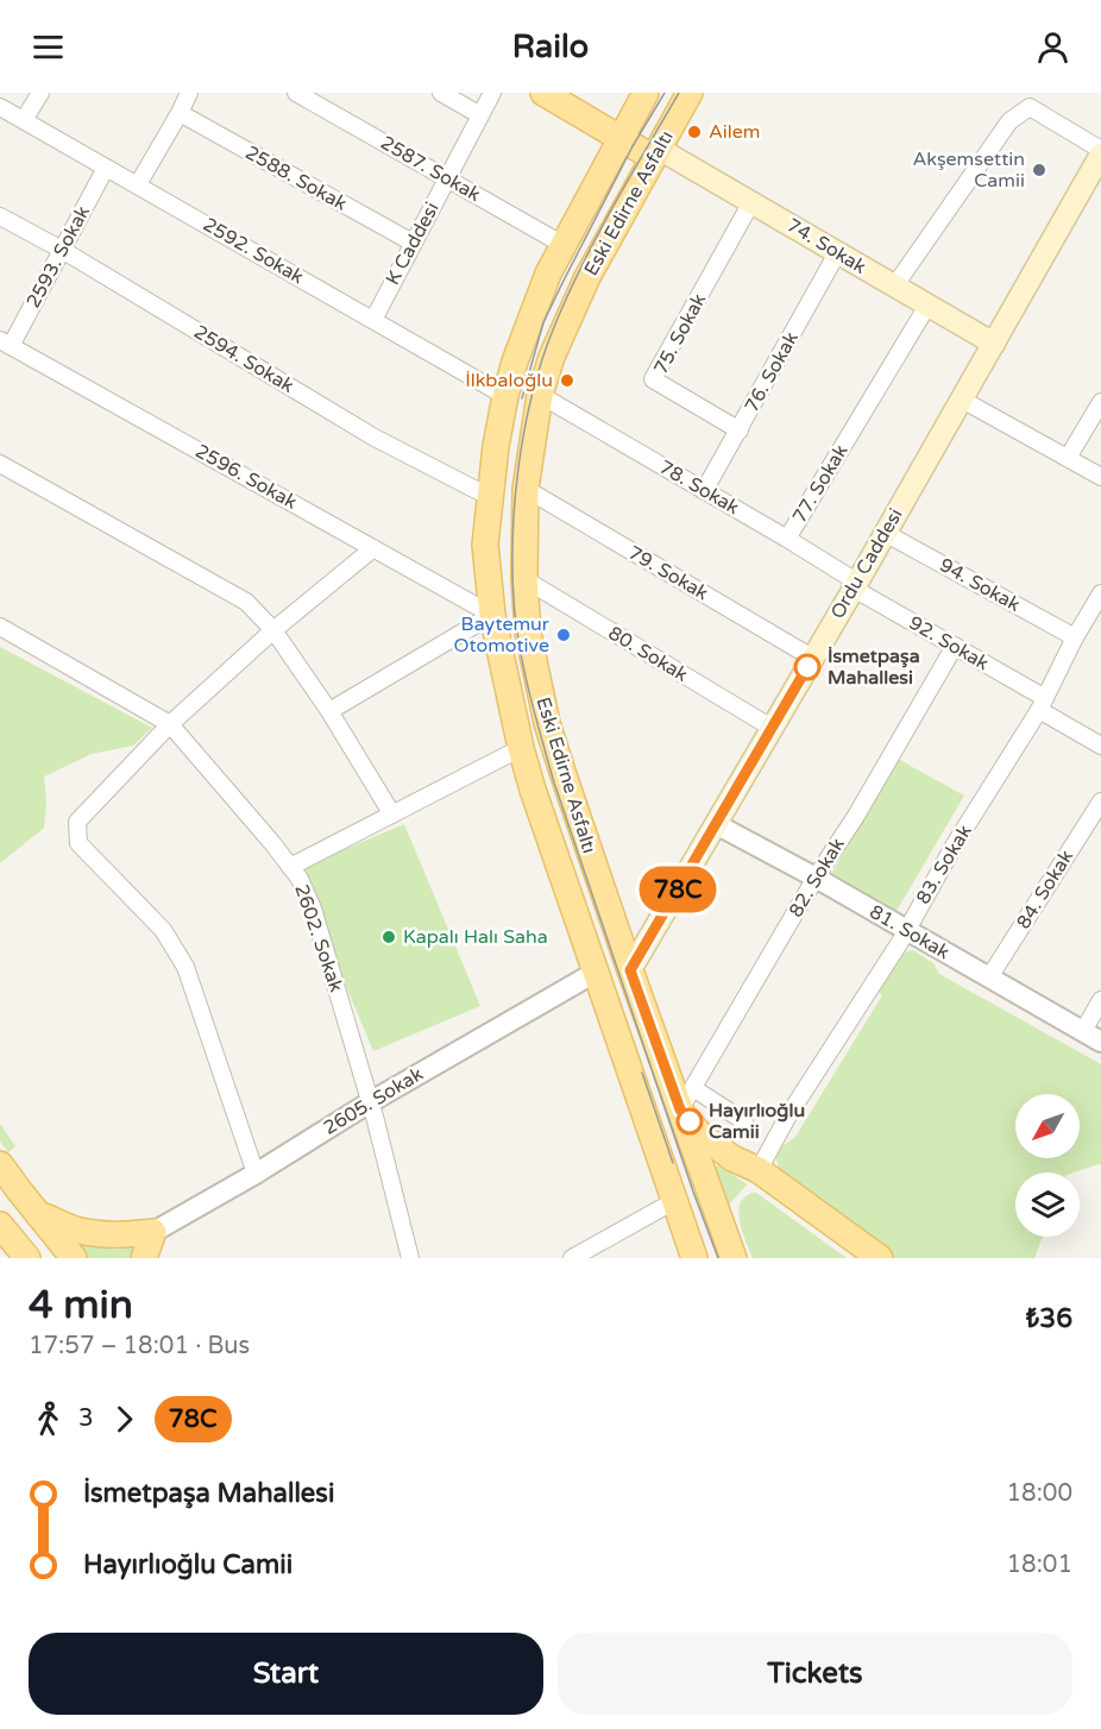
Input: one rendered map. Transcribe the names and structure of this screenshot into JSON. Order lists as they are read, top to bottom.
{
  "streets": {
    "main road": ["Eski Edirne Asfaltı", "74. Sokak", "Ordu Caddesi"],
    "street": [
      "2587. Sokak",
      "2588. Sokak",
      "K Caddesi",
      "2592. Sokak",
      "2593. Sokak",
      "75. Sokak",
      "2594. Sokak",
      "76. Sokak",
      "2596. Sokak",
      "77. Sokak",
      "78. Sokak",
      "79. Sokak",
      "94. Sokak",
      "92. Sokak",
      "80. Sokak",
      "83. Sokak",
      "82. Sokak",
      "84. Sokak",
      "81. Sokak",
      "2602. Sokak",
      "2605. Sokak"
    ]
  },
  "crossings": [
    ["2587. Sokak", "Eski Edirne Asfaltı"],
    ["2587. Sokak", "K Caddesi"],
    ["2588. Sokak", "K Caddesi"],
    ["Eski Edirne Asfaltı", "74. Sokak"],
    ["Eski Edirne Asfaltı", "2592. Sokak"],
    ["Eski Edirne Asfaltı", "2594. Sokak"],
    ["Eski Edirne Asfaltı", "2596. Sokak"],
    ["Eski Edirne Asfaltı", "78. Sokak"],
    ["Eski Edirne Asfaltı", "Ordu Caddesi"],
    ["Eski Edirne Asfaltı", "79. Sokak"],
    ["Eski Edirne Asfaltı", "80. Sokak"],
    ["Eski Edirne Asfaltı", "82. Sokak"],
    ["Eski Edirne Asfaltı", "2605. Sokak"],
    ["K Caddesi", "2592. Sokak"],
    ["74. Sokak", "75. Sokak"],
    ["74. Sokak", "76. Sokak"],
    ["74. Sokak", "77. Sokak"],
    ["74. Sokak", "Ordu Caddesi"],
    ["2592. Sokak", "2593. Sokak"],
    ["2593. Sokak", "2594. Sokak"],
    ["2593. Sokak", "2596. Sokak"],
    ["75. Sokak", "76. Sokak"],
    ["76. Sokak", "78. Sokak"],
    ["77. Sokak", "78. Sokak"],
    ["78. Sokak", "Ordu Caddesi"],
    ["78. Sokak", "92. Sokak"],
    ["Ordu Caddesi", "79. Sokak"],
    ["Ordu Caddesi", "94. Sokak"],
    ["Ordu Caddesi", "92. Sokak"],
    ["Ordu Caddesi", "80. Sokak"],
    ["Ordu Caddesi", "81. Sokak"],
    ["94. Sokak", "83. Sokak"],
    ["92. Sokak", "83. Sokak"],
    ["92. Sokak", "82. Sokak"],
    ["83. Sokak", "81. Sokak"],
    ["82. Sokak", "81. Sokak"],
    ["84. Sokak", "81. Sokak"],
    ["2602. Sokak", "2605. Sokak"]
  ],
  "places": [
    "Ailem",
    "Akşemsettin Camii",
    "İlkbaloğlu",
    "Baytemur Otomotive",
    "İsmetpaşa Mahallesi",
    "Kapalı Halı Saha",
    "Hayırlıoğlu Camii"
  ],
  "lines": ["bus line 78C"],
  "north": "bottom left",
  "page": {
    "header": "Railo",
    "on_map": "78C",
    "heading": ["4 min", "17:57 – 18:01 · Bus", "₺36"],
    "legs": ["3", "78C"],
    "list": [
      {
        "name": "İsmetpaşa Mahallesi",
        "value": "18:00"
      },
      {
        "name": "Hayırlıoğlu Camii",
        "value": "18:01"
      }
    ],
    "buttons": ["Start", "Tickets"]
  }
}
